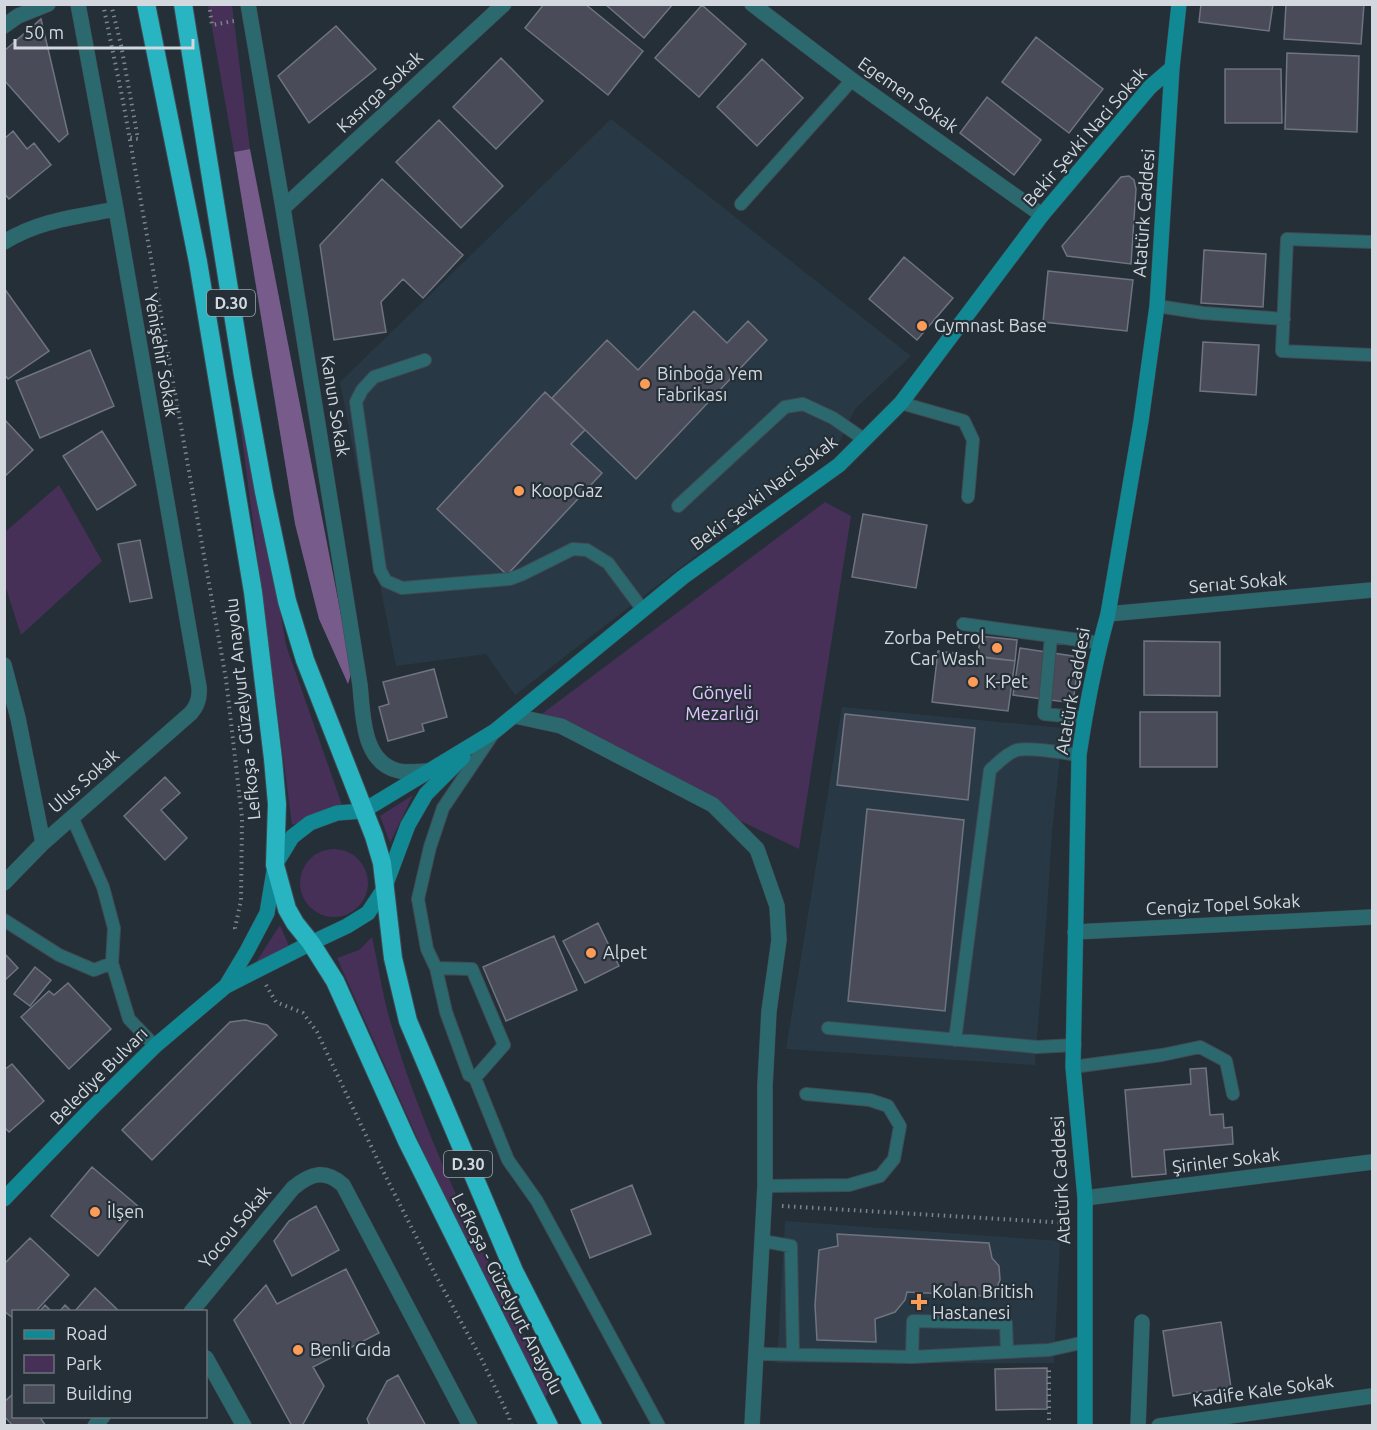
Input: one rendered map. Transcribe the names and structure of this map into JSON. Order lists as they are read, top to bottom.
{
  "streets": {
    "highway": ["D.30", "Lefkoşa - Güzelyurt Anayolu"],
    "main road": ["Bekir Şevki Naci Sokak", "Atatürk Caddesi", "Belediye Bulvarı"],
    "street": [
      "Kasırga Sokak",
      "Egemen Sokak",
      "Yenişehir Sokak",
      "Kanun Sokak",
      "Serıat Sokak",
      "Ulus Sokak",
      "Cengiz Topel Sokak",
      "Şirinler Sokak",
      "Yocou Sokak",
      "Kadife Kale Sokak"
    ]
  },
  "crossings": [
    ["Kasırga Sokak", "Kanun Sokak"],
    ["Egemen Sokak", "Bekir Şevki Naci Sokak"],
    ["Bekir Şevki Naci Sokak", "Atatürk Caddesi"],
    ["Bekir Şevki Naci Sokak", "Kanun Sokak"],
    ["Bekir Şevki Naci Sokak", "Lefkoşa - Güzelyurt Anayolu"],
    ["Bekir Şevki Naci Sokak", "Belediye Bulvarı"],
    ["Atatürk Caddesi", "Serıat Sokak"],
    ["Atatürk Caddesi", "Cengiz Topel Sokak"],
    ["Atatürk Caddesi", "Şirinler Sokak"],
    ["Yenişehir Sokak", "Ulus Sokak"],
    ["Lefkoşa - Güzelyurt Anayolu", "Belediye Bulvarı"]
  ],
  "parks": ["Gönyeli Mezarlığı"],
  "places": {
    "other": [
      "Gymnast Base",
      "Binboğa Yem Fabrikası",
      "KoopGaz",
      "Zorba Petrol Car Wash",
      "K-Pet",
      "Alpet",
      "İlşen",
      "Benli Gıda"
    ],
    "health": ["Kolan British Hastanesi"]
  },
  "legend": ["Road", "Park", "Building"],
  "scale_bar": "50 m"
}
